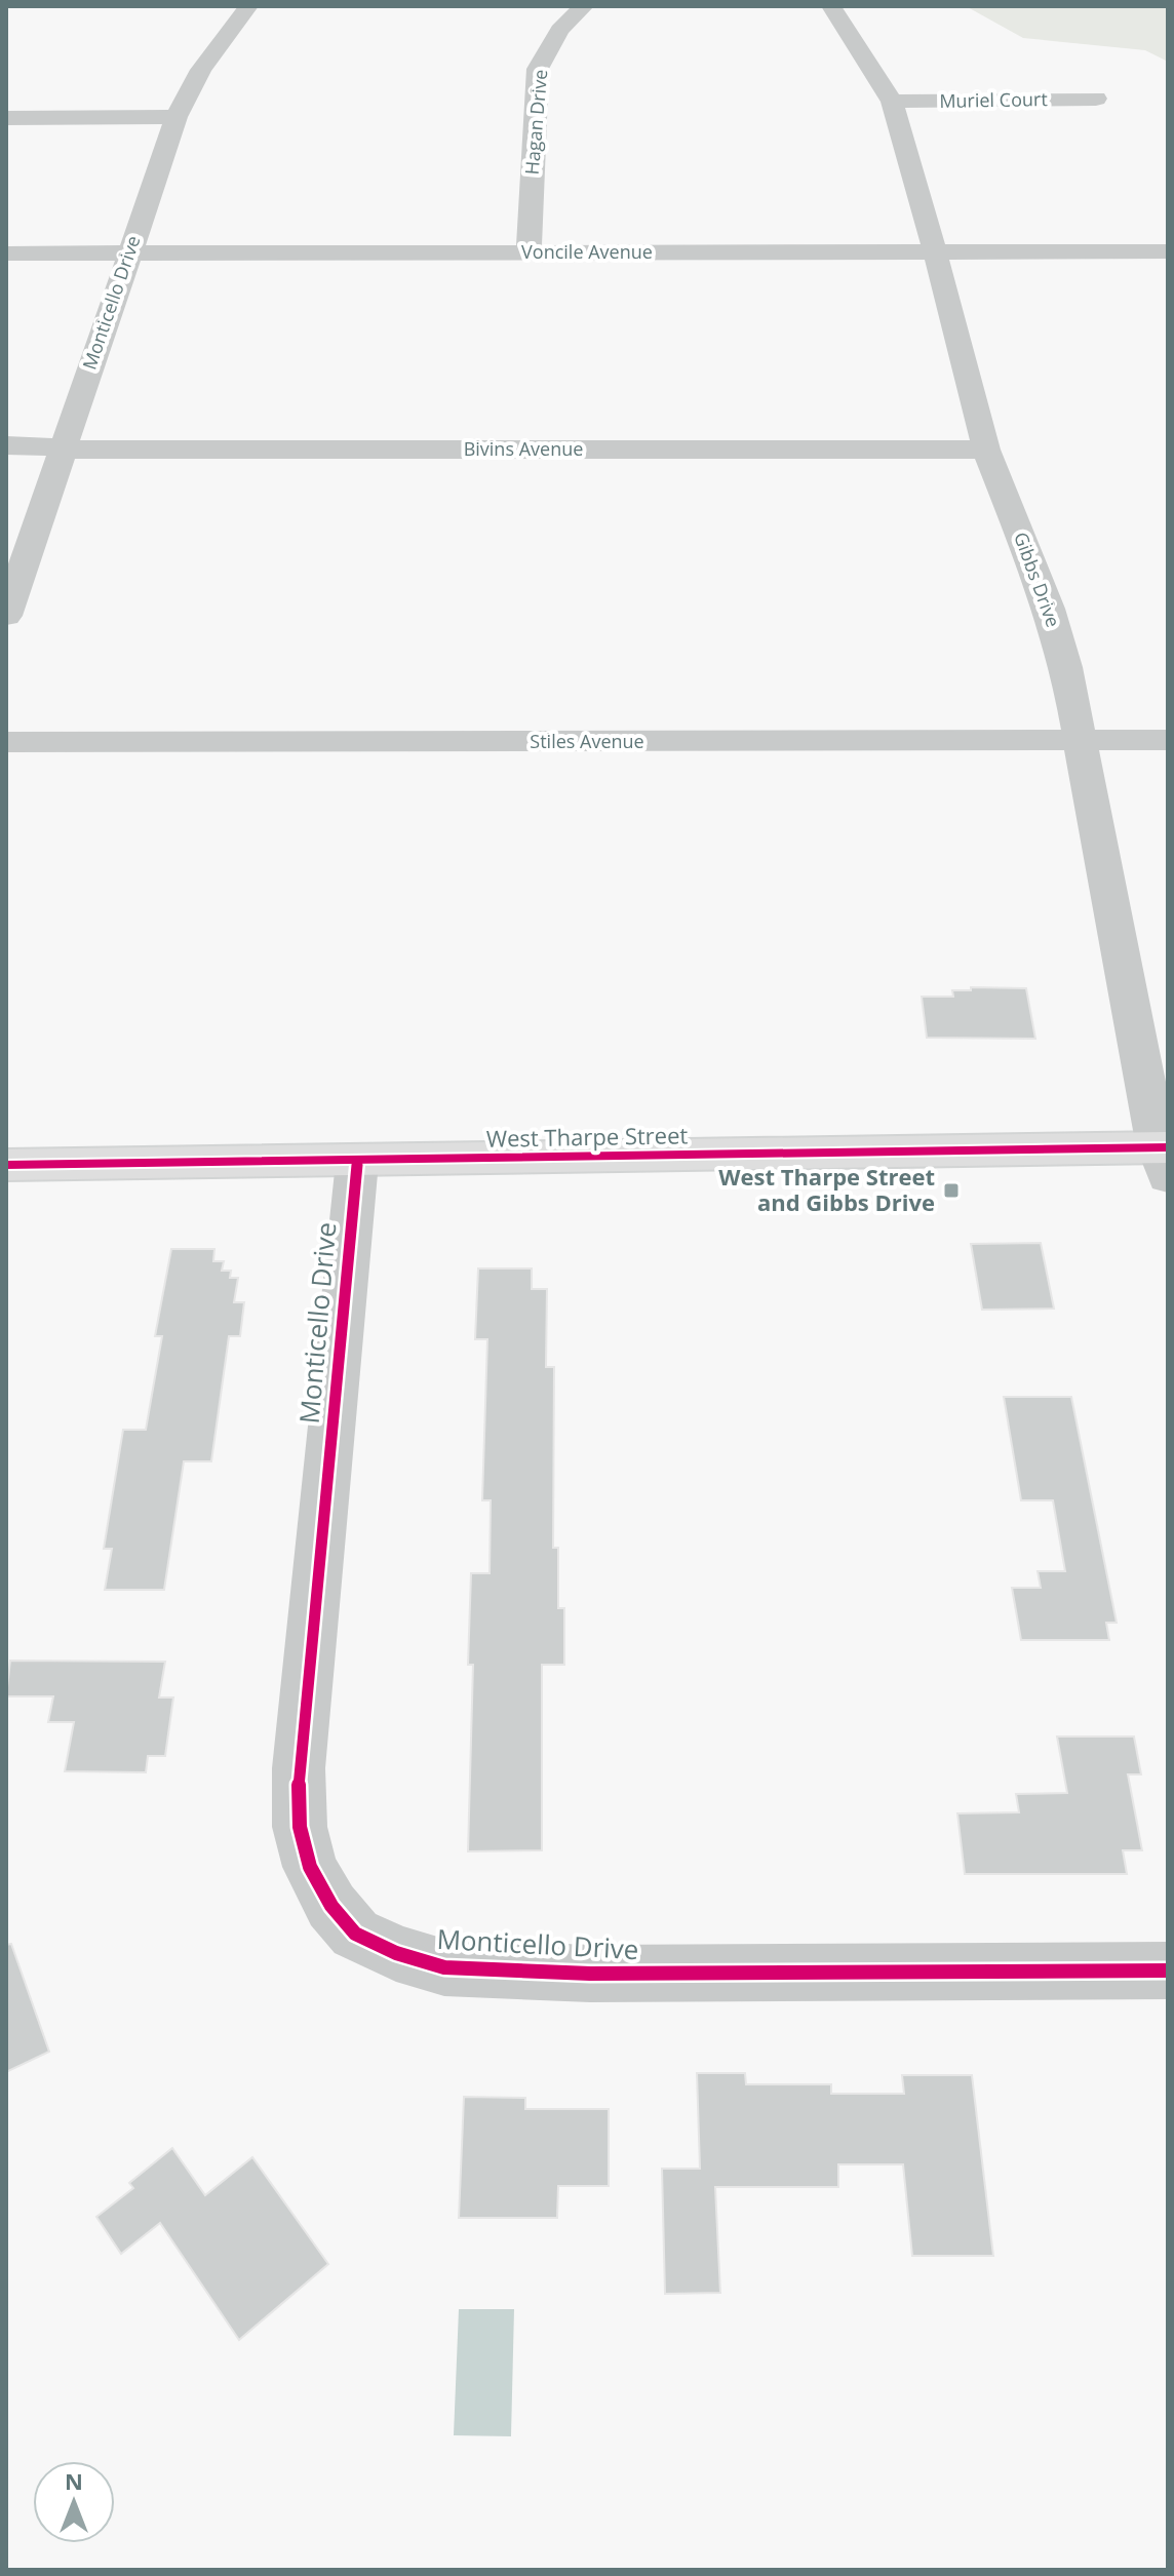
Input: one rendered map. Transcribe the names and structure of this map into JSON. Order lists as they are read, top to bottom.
{
  "streets": {
    "main road": ["West Tharpe Street"],
    "street": [
      "Muriel Court",
      "Hagan Drive",
      "Voncile Avenue",
      "Monticello Drive",
      "Bivins Avenue",
      "Gibbs Drive",
      "Stiles Avenue"
    ]
  },
  "crossings": [
    ["Muriel Court", "Gibbs Drive"],
    ["Hagan Drive", "Voncile Avenue"],
    ["Voncile Avenue", "Monticello Drive"],
    ["Voncile Avenue", "Gibbs Drive"],
    ["Monticello Drive", "Bivins Avenue"],
    ["Monticello Drive", "West Tharpe Street"],
    ["Bivins Avenue", "Gibbs Drive"],
    ["Gibbs Drive", "Stiles Avenue"],
    ["Gibbs Drive", "West Tharpe Street"]
  ],
  "places": {
    "transit": ["West Tharpe Street and Gibbs Drive"]
  },
  "north": "top"
}
